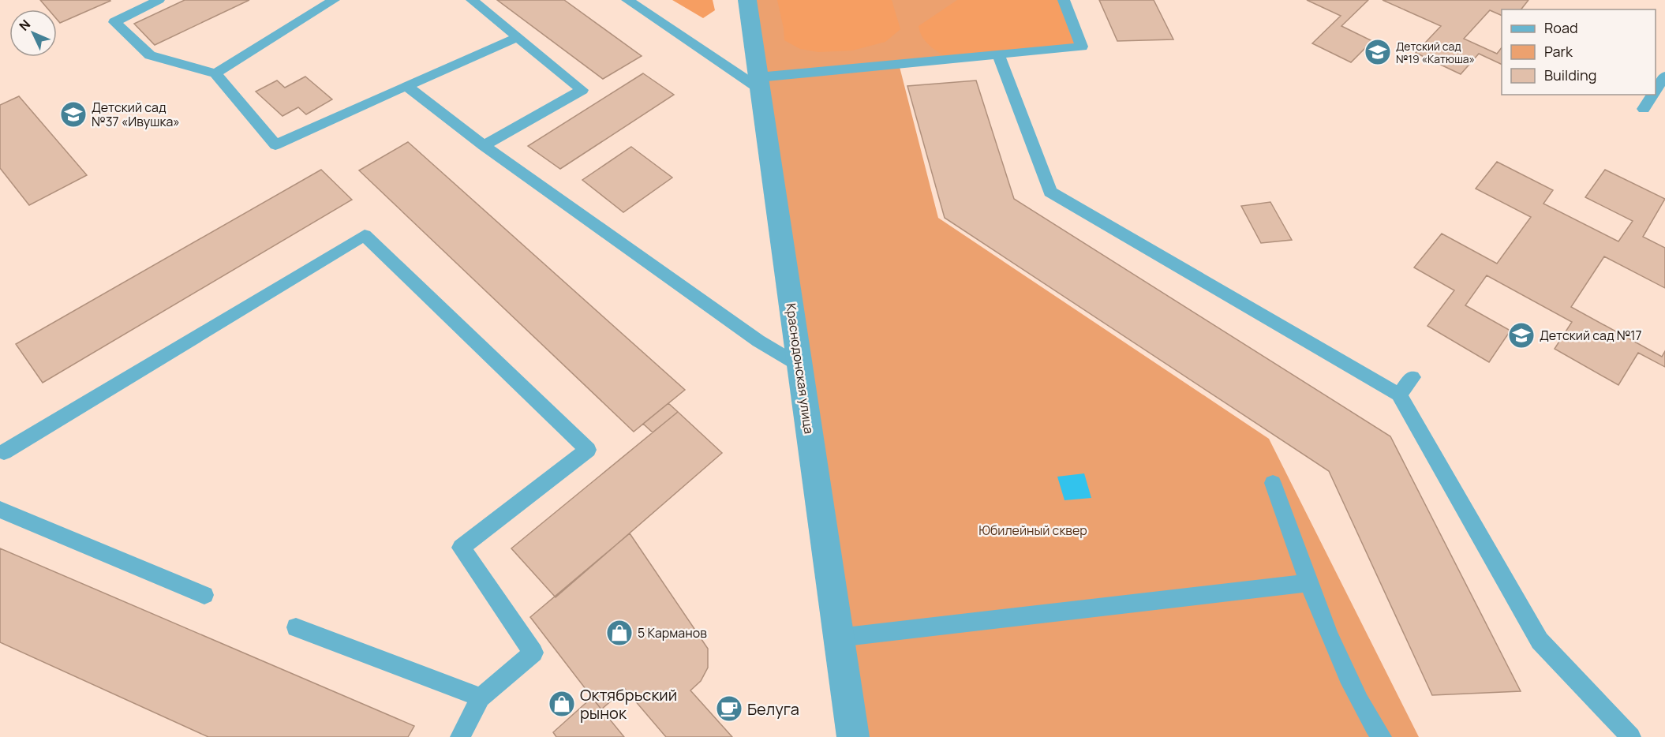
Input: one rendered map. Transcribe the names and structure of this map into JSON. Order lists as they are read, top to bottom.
{
  "streets": {
    "street": ["Краснодонская улица"]
  },
  "parks": ["Юбилейный сквер"],
  "places": {
    "school or university": ["Детский сад №19 «Катюша»", "Детский сад №37 «Ивушка»", "Детский сад №17"],
    "shop": ["5 Карманов", "Октябрьский рынок"],
    "cafe": ["Белуга"]
  },
  "legend": ["Road", "Park", "Building"],
  "north": "top left"
}
